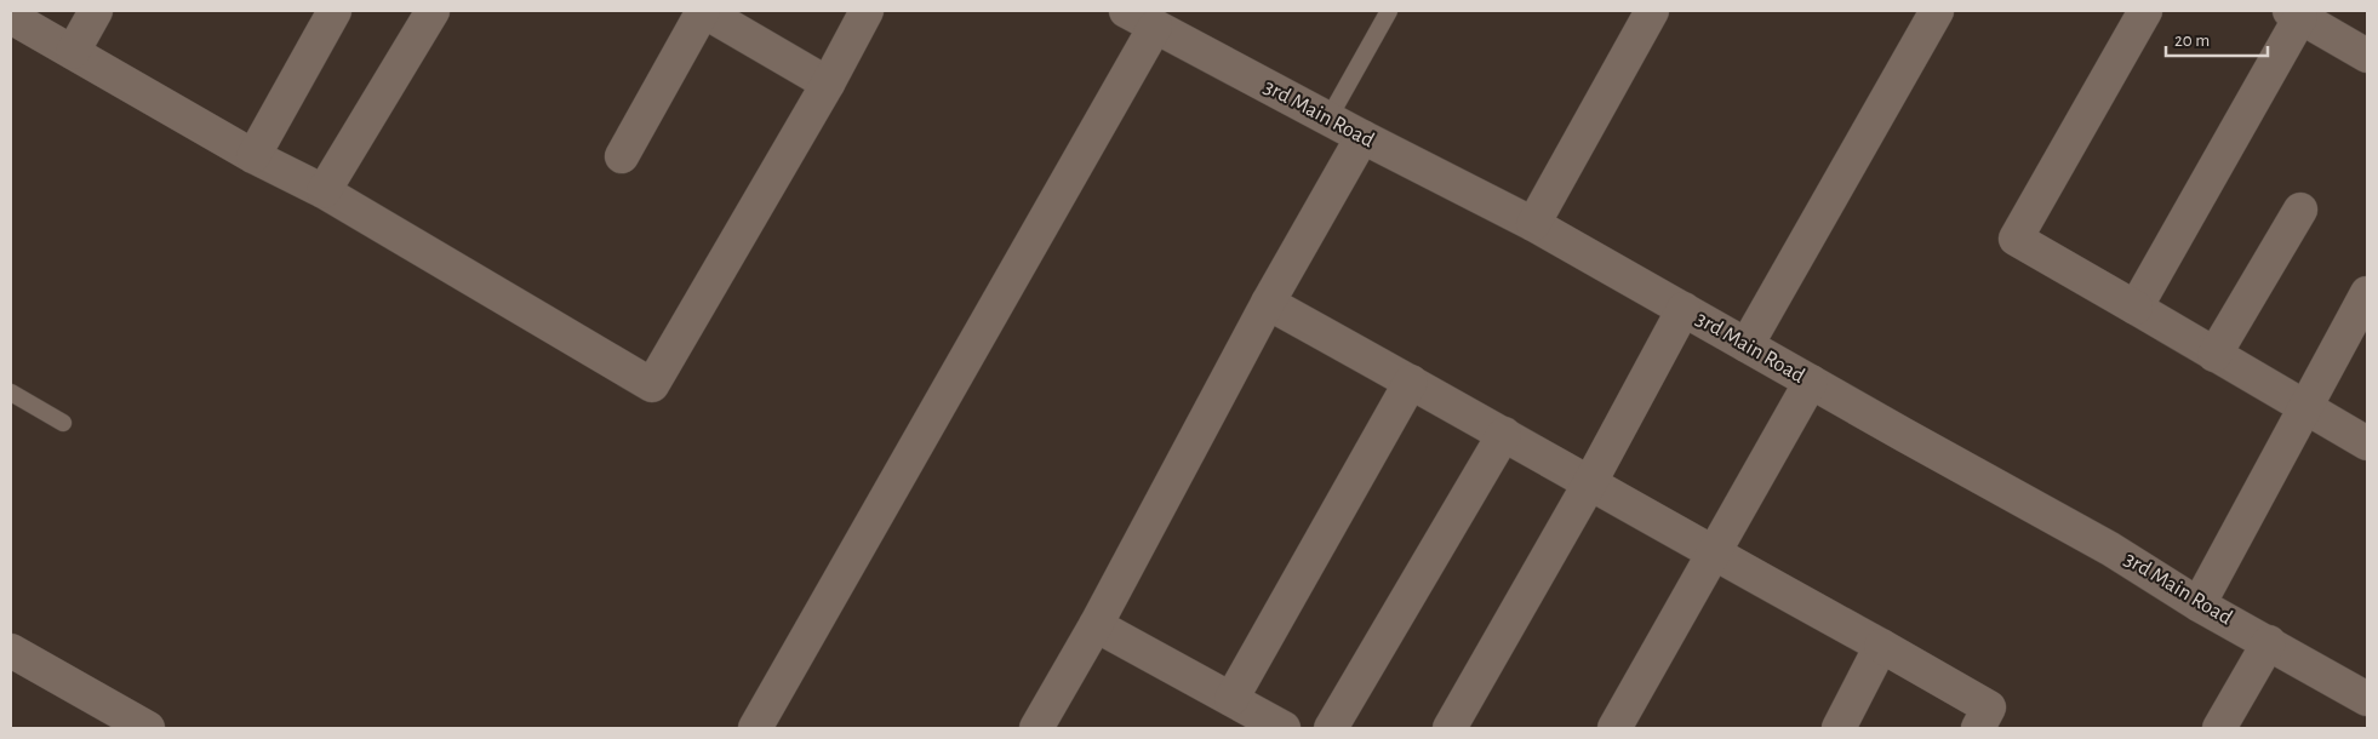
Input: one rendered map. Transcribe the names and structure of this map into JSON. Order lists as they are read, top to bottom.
{
  "streets": {
    "street": ["3rd Main Road"]
  },
  "scale_bar": "20 m"
}
